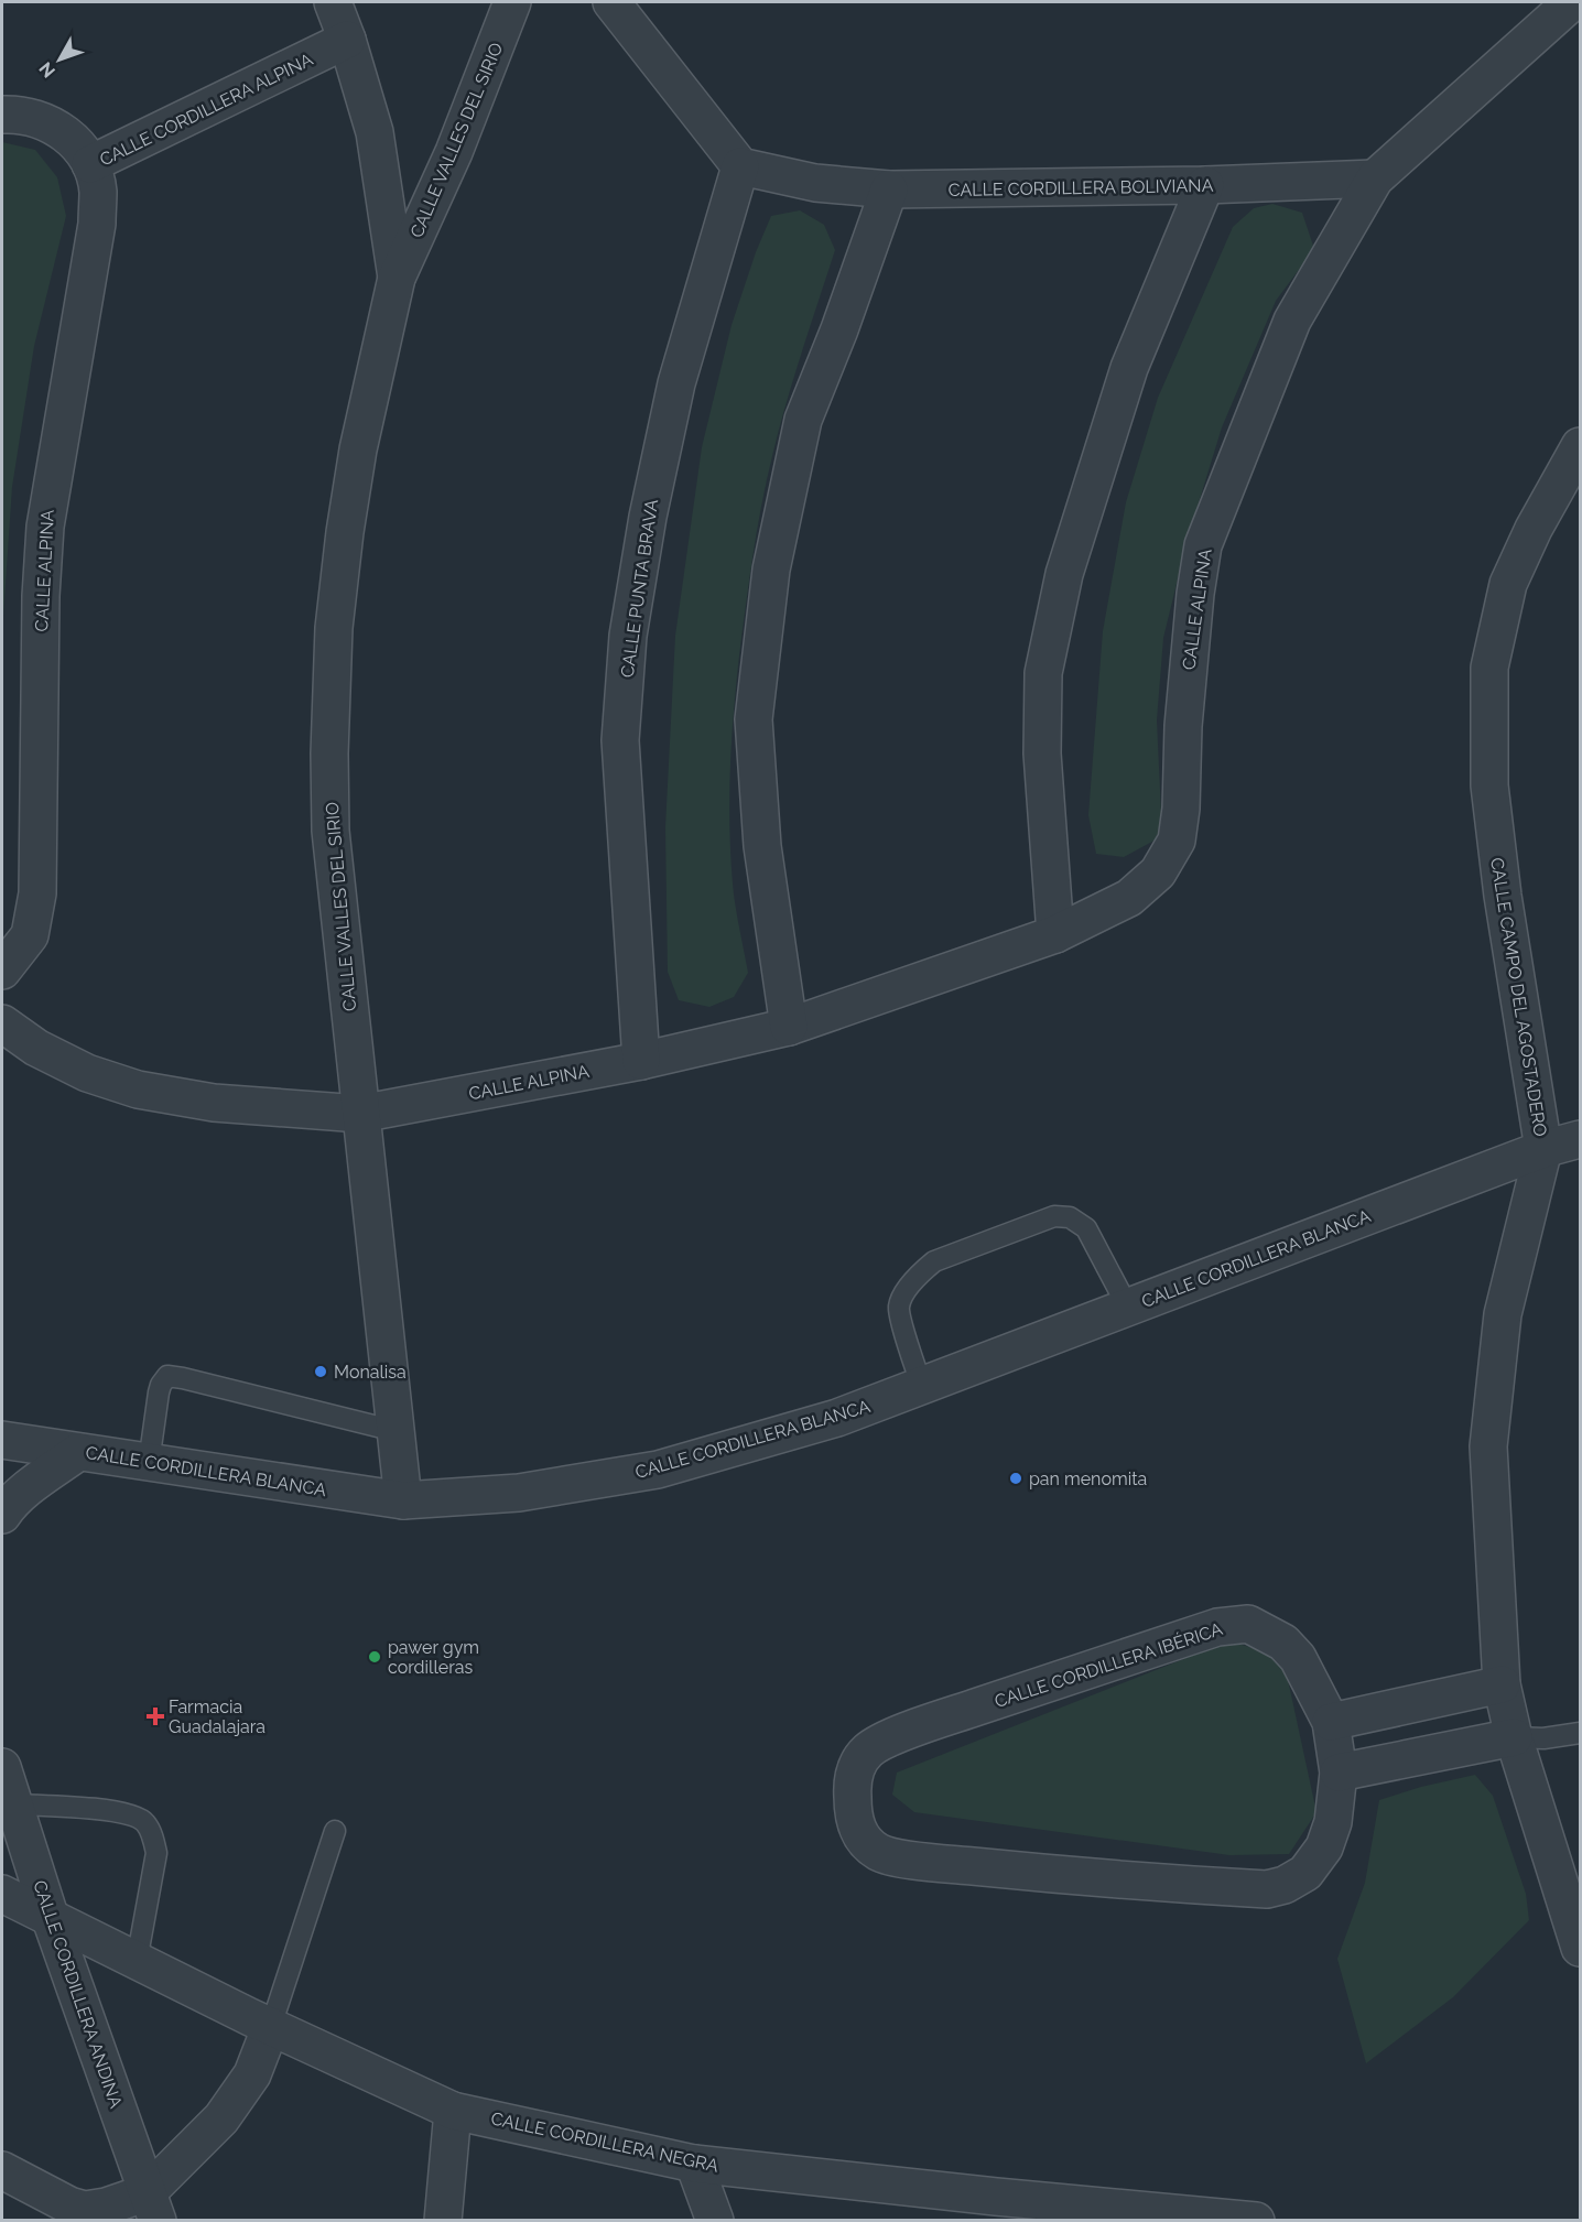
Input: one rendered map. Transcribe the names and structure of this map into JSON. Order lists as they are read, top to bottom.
{
  "streets": {
    "street": [
      "CALLE CORDILLERA ALPINA",
      "CALLE VALLES DEL SIRIO",
      "CALLE CORDILLERA BOLIVIANA",
      "CALLE ALPINA",
      "CALLE PUNTA BRAVA",
      "CALLE CAMPO DEL AGOSTADERO",
      "CALLE CORDILLERA BLANCA",
      "CALLE CORDILLERA IBÉRICA",
      "CALLE CORDILLERA ANDINA",
      "CALLE CORDILLERA NEGRA"
    ]
  },
  "crossings": [
    ["CALLE CORDILLERA ALPINA", "CALLE VALLES DEL SIRIO"],
    ["CALLE CORDILLERA ALPINA", "CALLE ALPINA"],
    ["CALLE VALLES DEL SIRIO", "CALLE ALPINA"],
    ["CALLE VALLES DEL SIRIO", "CALLE CORDILLERA BLANCA"],
    ["CALLE CORDILLERA BOLIVIANA", "CALLE ALPINA"],
    ["CALLE CORDILLERA BOLIVIANA", "CALLE PUNTA BRAVA"],
    ["CALLE ALPINA", "CALLE PUNTA BRAVA"],
    ["CALLE CAMPO DEL AGOSTADERO", "CALLE CORDILLERA BLANCA"],
    ["CALLE CORDILLERA ANDINA", "CALLE CORDILLERA NEGRA"]
  ],
  "places": {
    "other": ["Monalisa", "pan menomita", "pawer gym cordilleras"],
    "health": ["Farmacia Guadalajara"]
  },
  "north": "bottom left"
}
